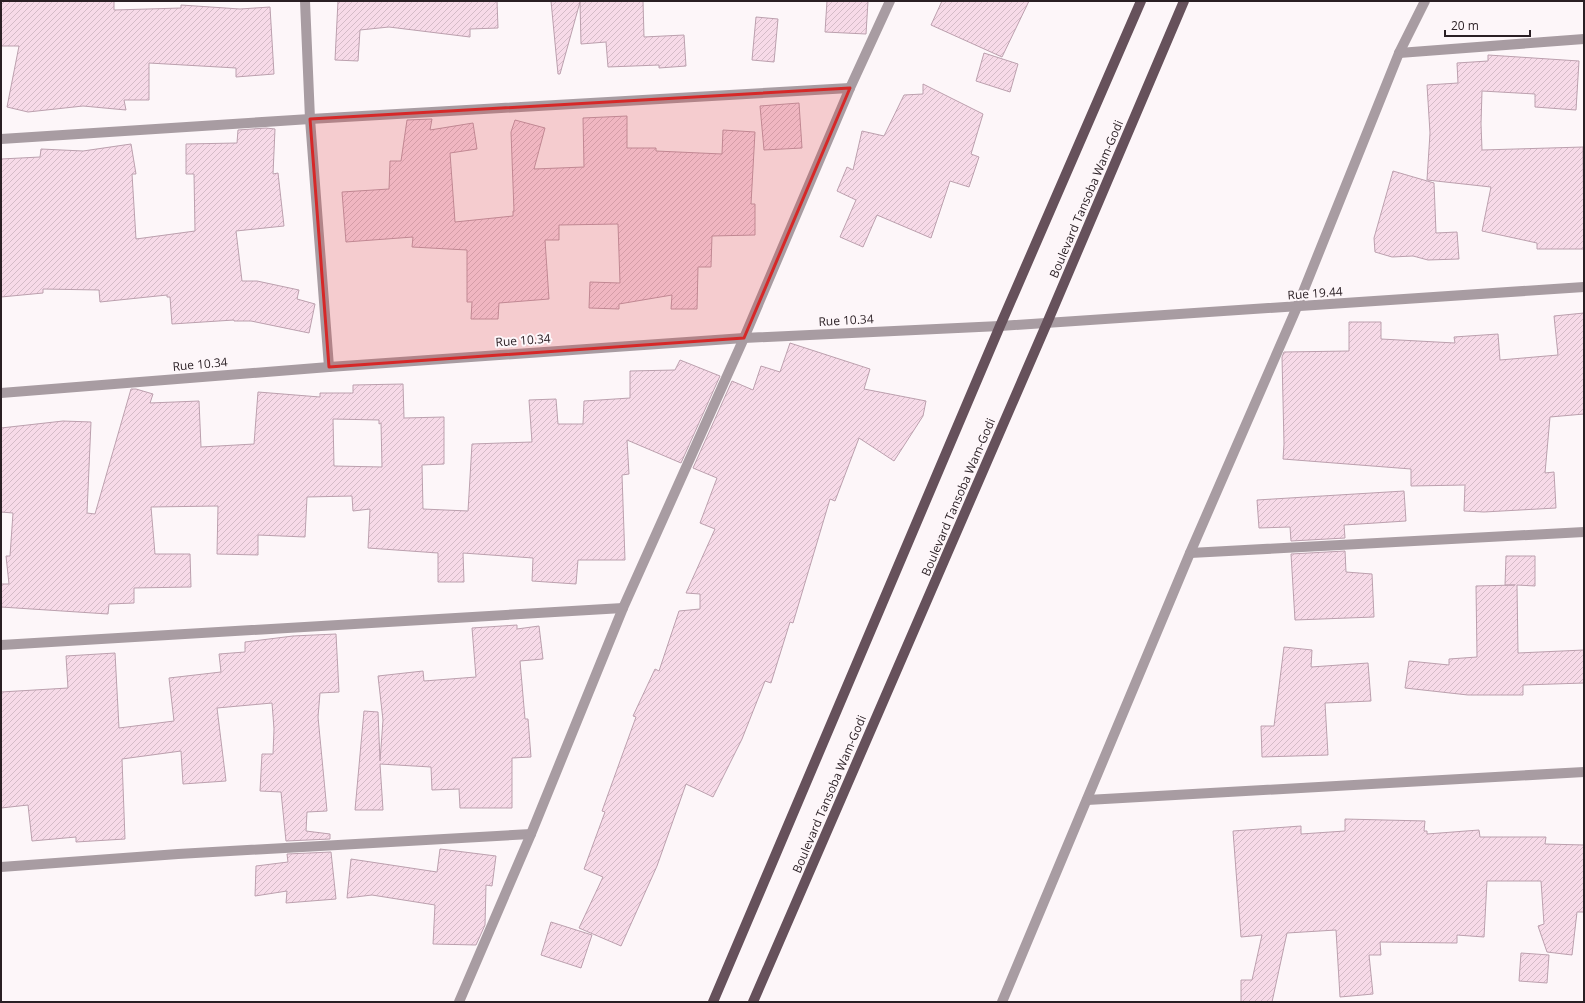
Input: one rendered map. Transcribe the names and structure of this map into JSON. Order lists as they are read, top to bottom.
{
  "streets": {
    "main road": ["Boulevard Tansoba Wam-Godi"],
    "street": ["Rue 19.44", "Rue 10.34"]
  },
  "crossings": [
    ["Boulevard Tansoba Wam-Godi", "Rue 19.44"],
    ["Boulevard Tansoba Wam-Godi", "Rue 10.34"],
    ["Rue 19.44", "Rue 10.34"]
  ],
  "scale_bar": "20 m"
}
